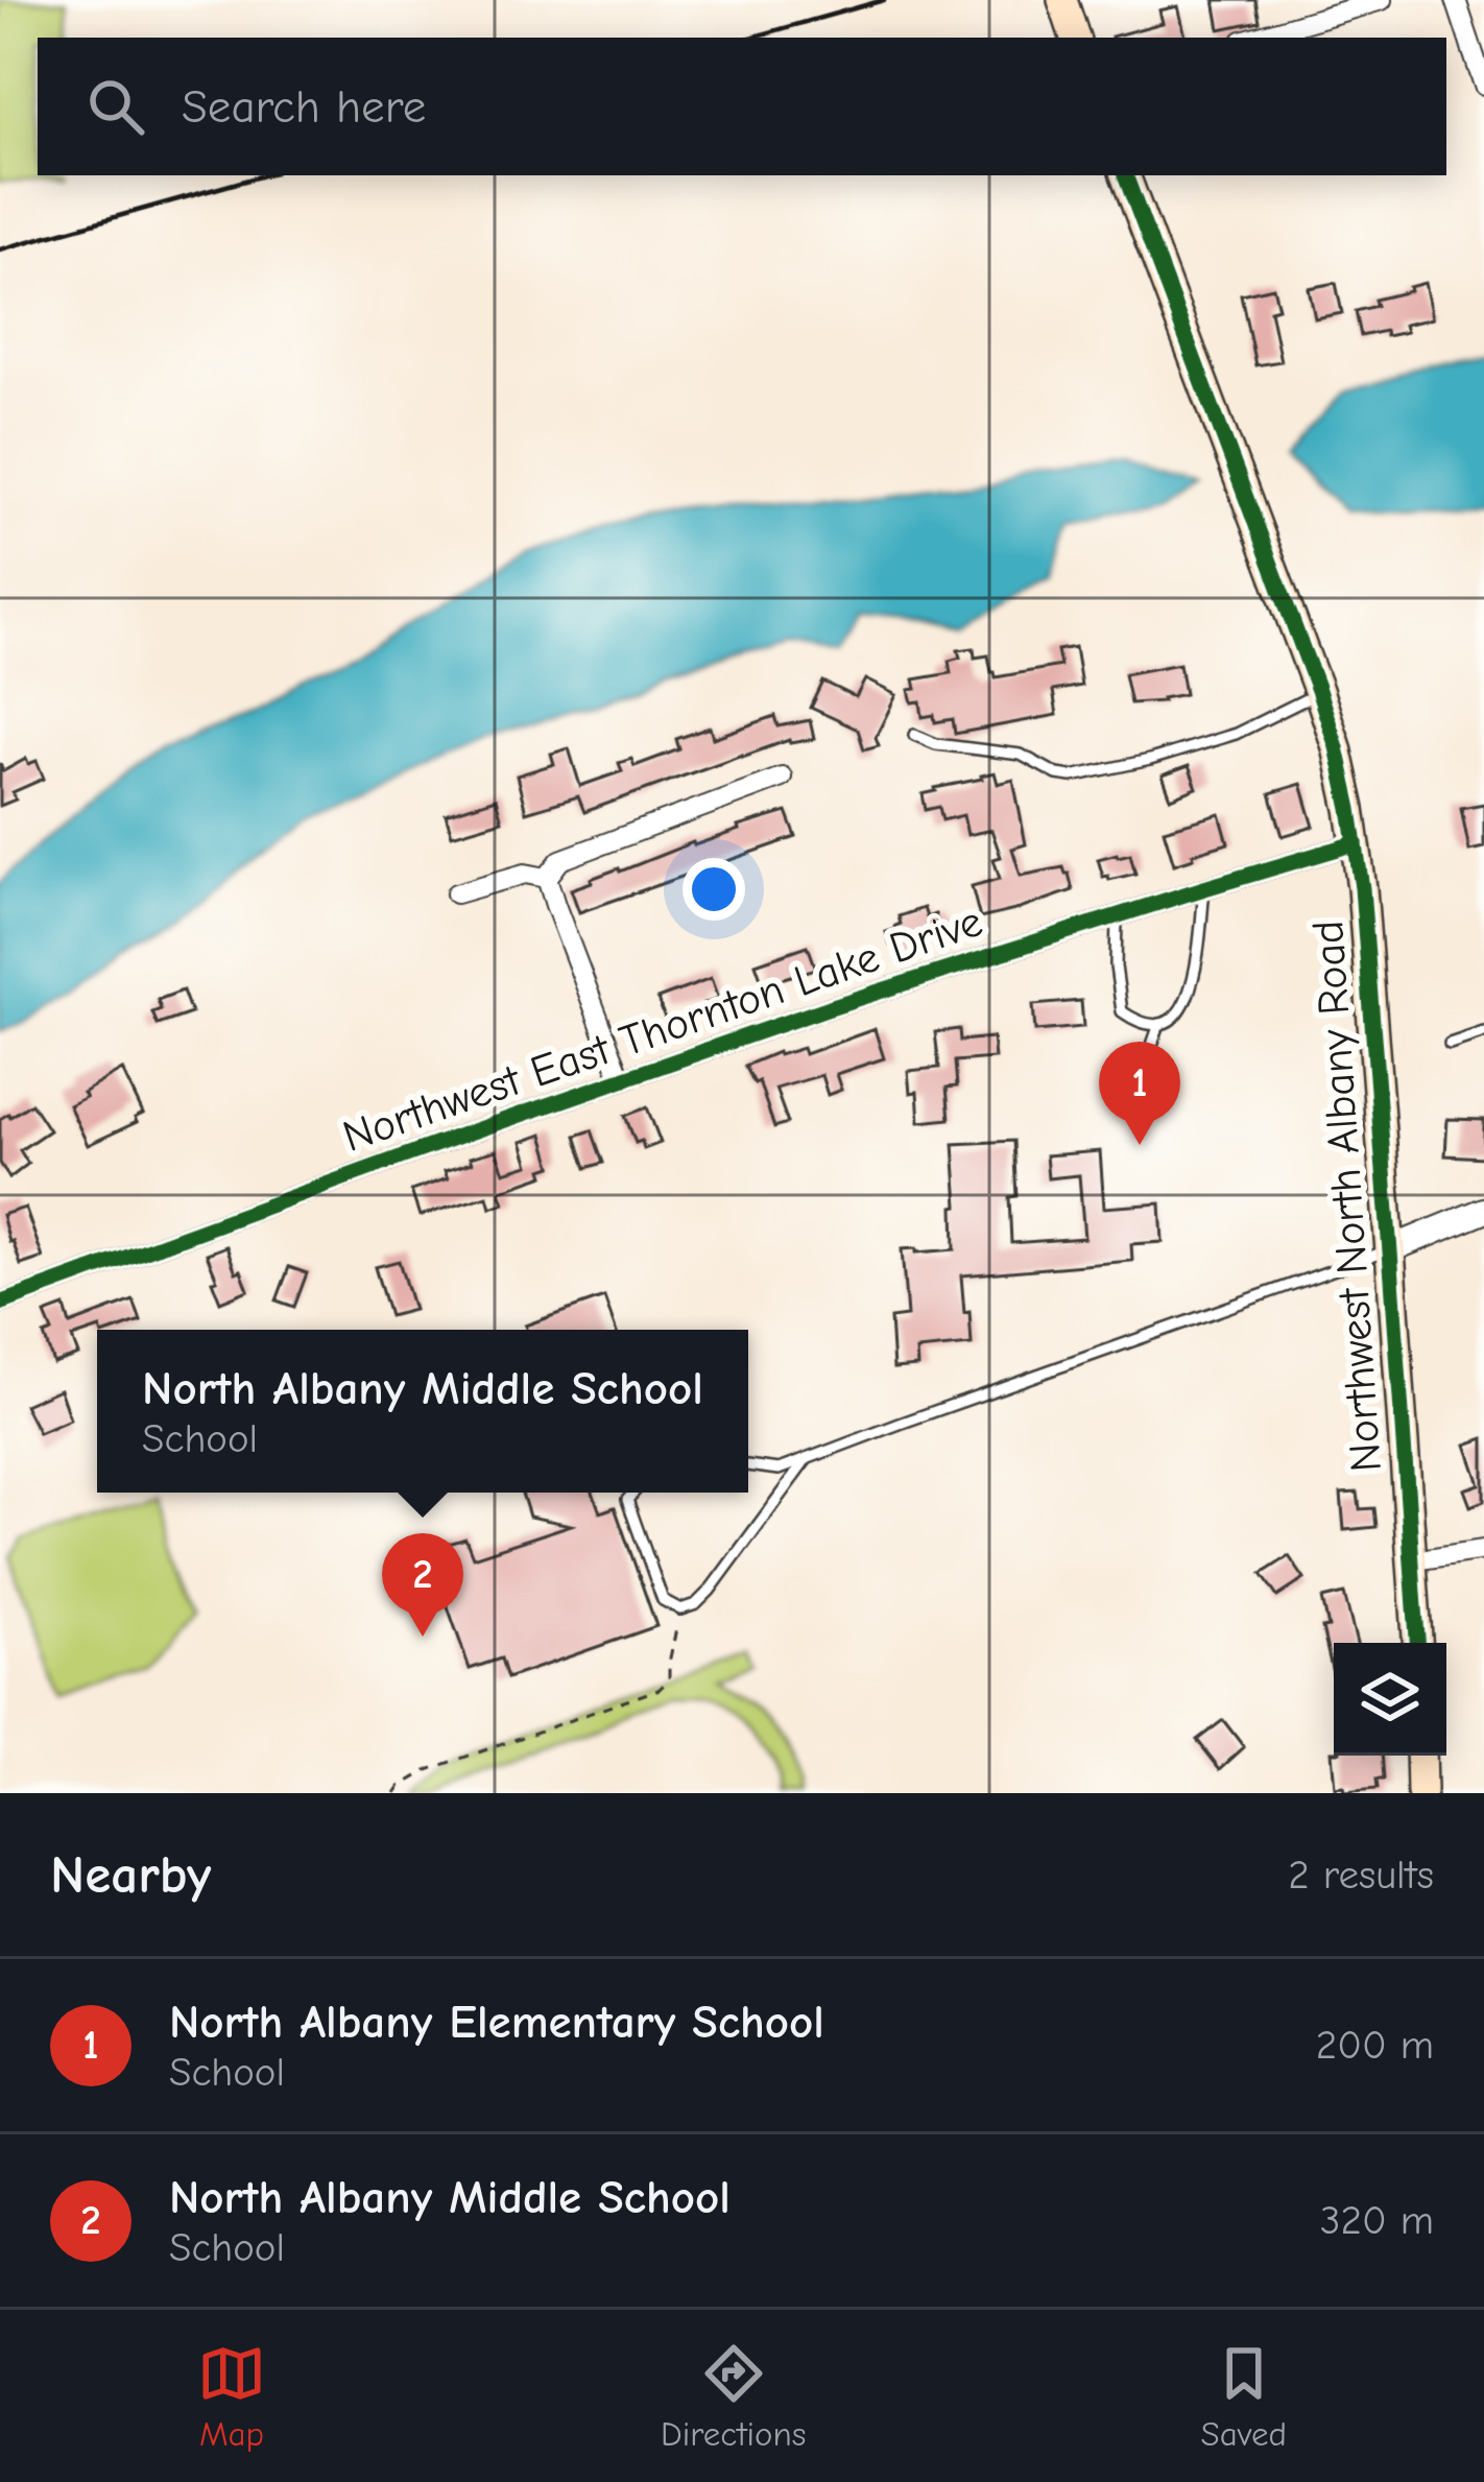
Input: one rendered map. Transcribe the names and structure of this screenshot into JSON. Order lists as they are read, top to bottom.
{
  "streets": {
    "main road": ["Northwest North Albany Road"],
    "street": ["Northwest East Thornton Lake Drive"]
  },
  "crossings": [
    ["Northwest East Thornton Lake Drive", "Northwest North Albany Road"]
  ],
  "page": {
    "search": "Search here",
    "pins": ["1", "2"],
    "popup": ["North Albany Middle School", "School"],
    "heading": ["Nearby", "2 results"],
    "list": [
      {
        "mark": "1",
        "name": "North Albany Elementary School",
        "note": "School",
        "value": "200 m"
      },
      {
        "mark": "2",
        "name": "North Albany Middle School",
        "note": "School",
        "value": "320 m"
      }
    ],
    "nav": ["Map", "Directions", "Saved"]
  }
}
